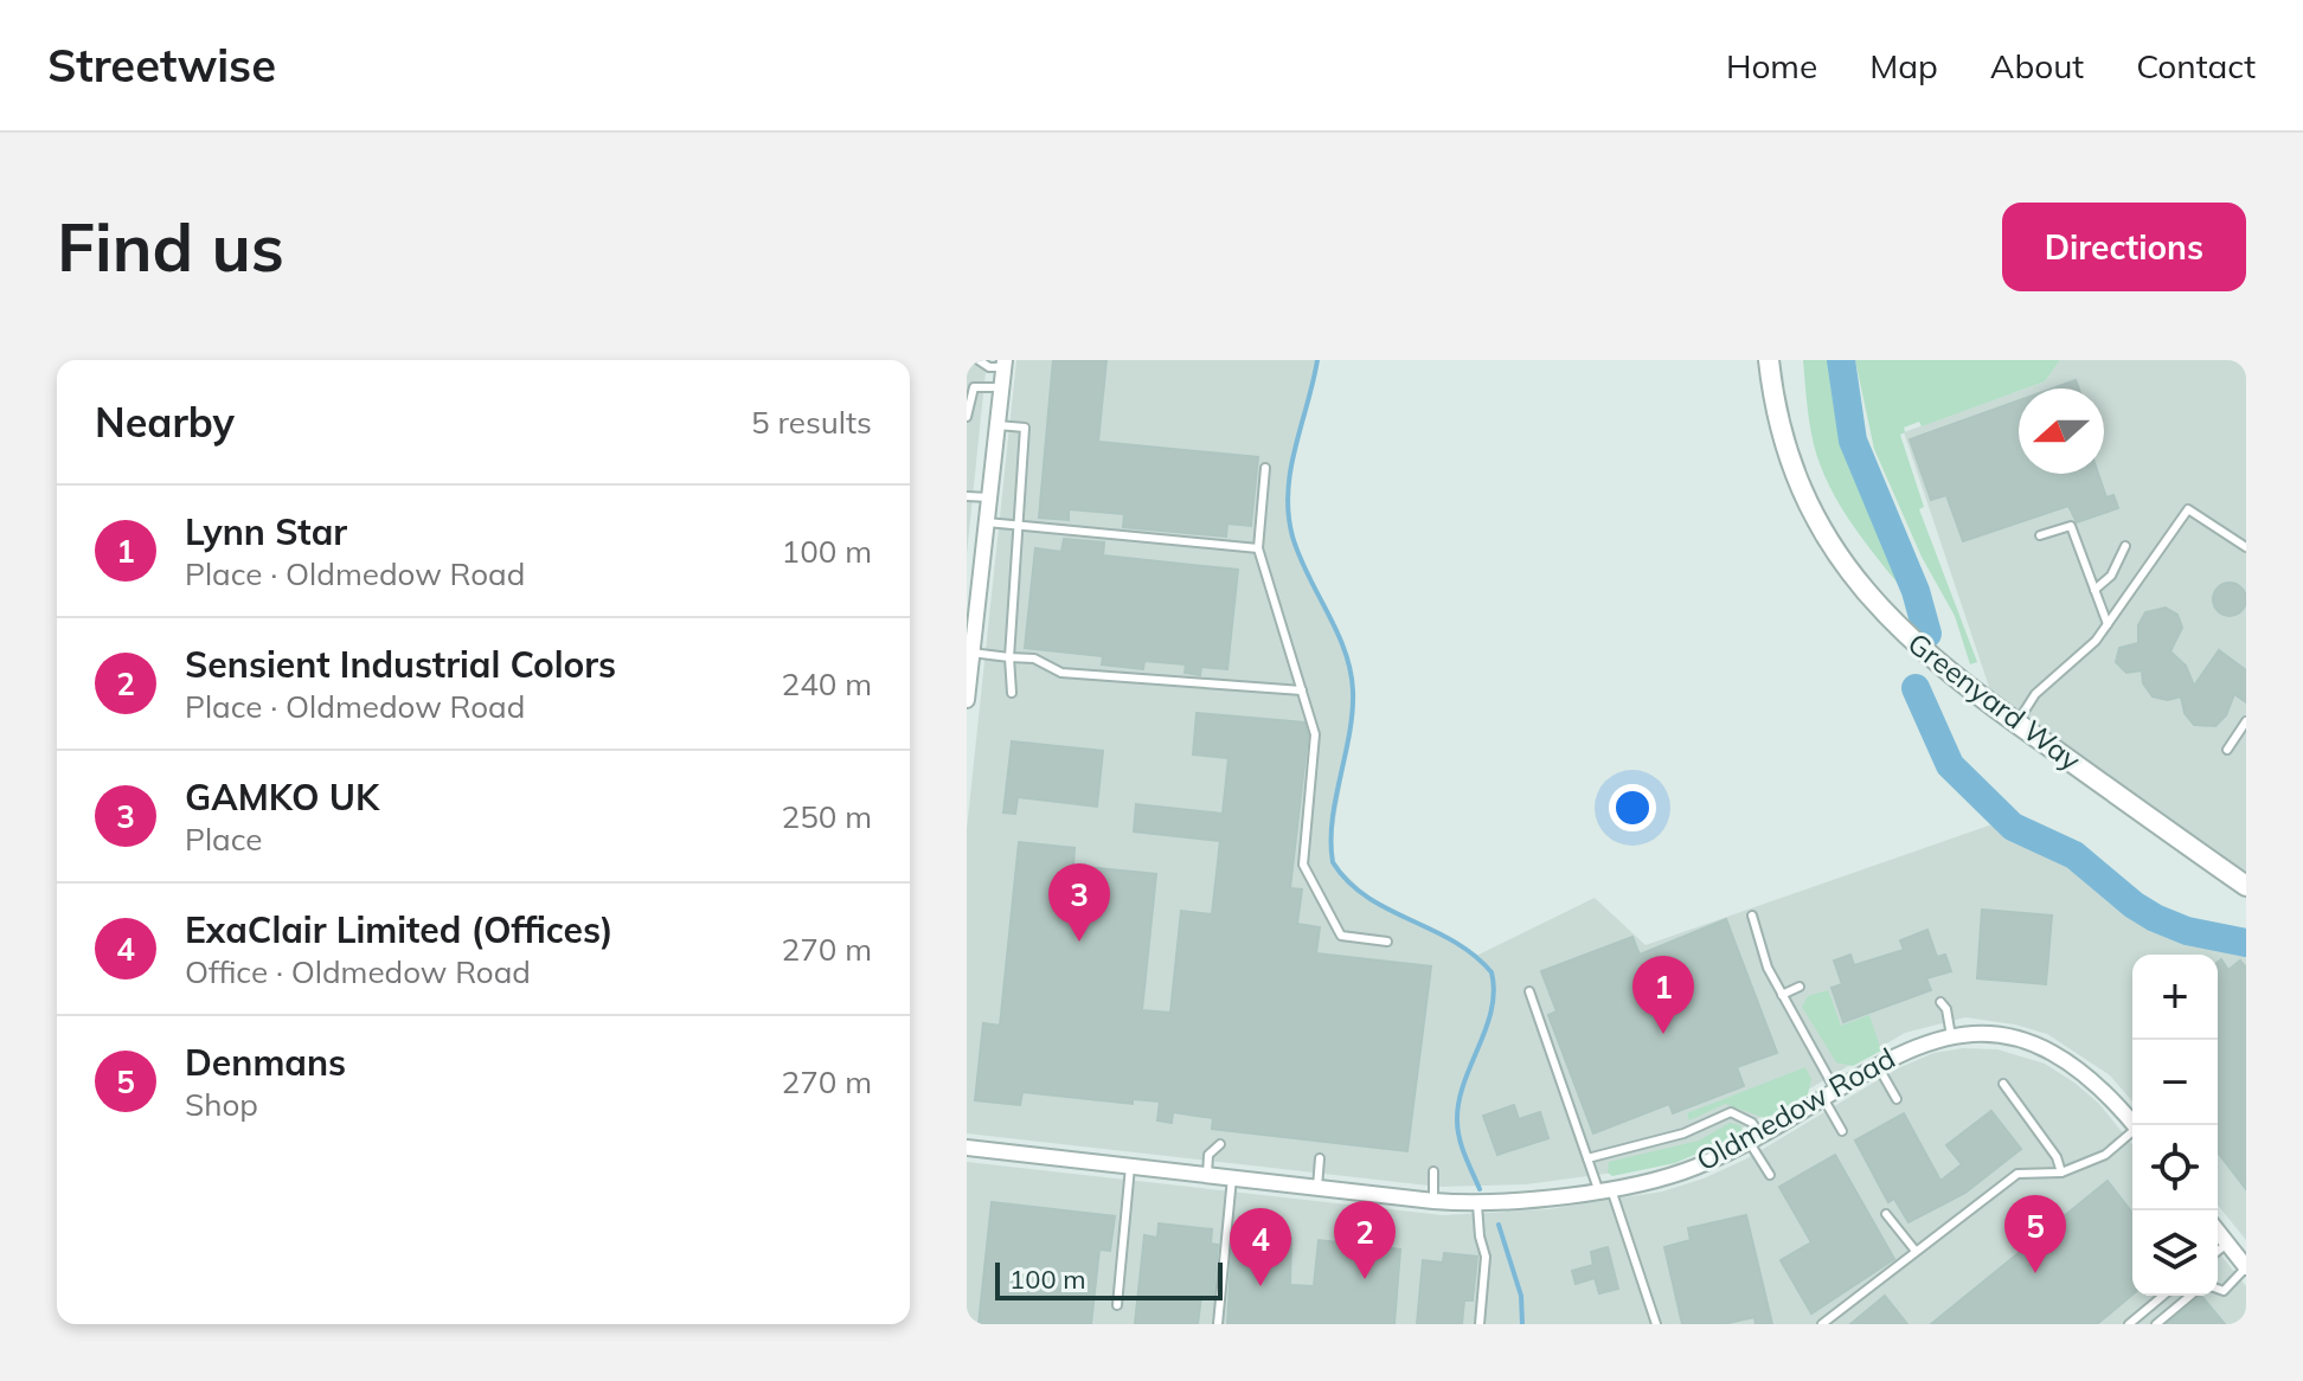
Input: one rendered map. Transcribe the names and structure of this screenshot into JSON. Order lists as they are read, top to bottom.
{
  "streets": {
    "street": ["Greenyard Way", "Oldmedow Road"]
  },
  "scale_bar": "100 m",
  "north": "left",
  "page": {
    "header": "Streetwise",
    "nav": [
      "Home",
      "Map",
      "About",
      "Contact"
    ],
    "buttons": "Directions",
    "title": "Find us",
    "heading": ["Nearby", "5 results"],
    "list": [
      {
        "mark": "1",
        "name": "Lynn Star",
        "note": "Place · Oldmedow Road",
        "value": "100 m"
      },
      {
        "mark": "2",
        "name": "Sensient Industrial Colors",
        "note": "Place · Oldmedow Road",
        "value": "240 m"
      },
      {
        "mark": "3",
        "name": "GAMKO UK",
        "note": "Place",
        "value": "250 m"
      },
      {
        "mark": "4",
        "name": "ExaClair Limited (Offices)",
        "note": "Office · Oldmedow Road",
        "value": "270 m"
      },
      {
        "mark": "5",
        "name": "Denmans",
        "note": "Shop",
        "value": "270 m"
      }
    ],
    "pins": [
      "3",
      "1",
      "5",
      "2",
      "4"
    ],
    "map_buttons": ["+", "−"],
    "scale": "100 m"
  }
}
